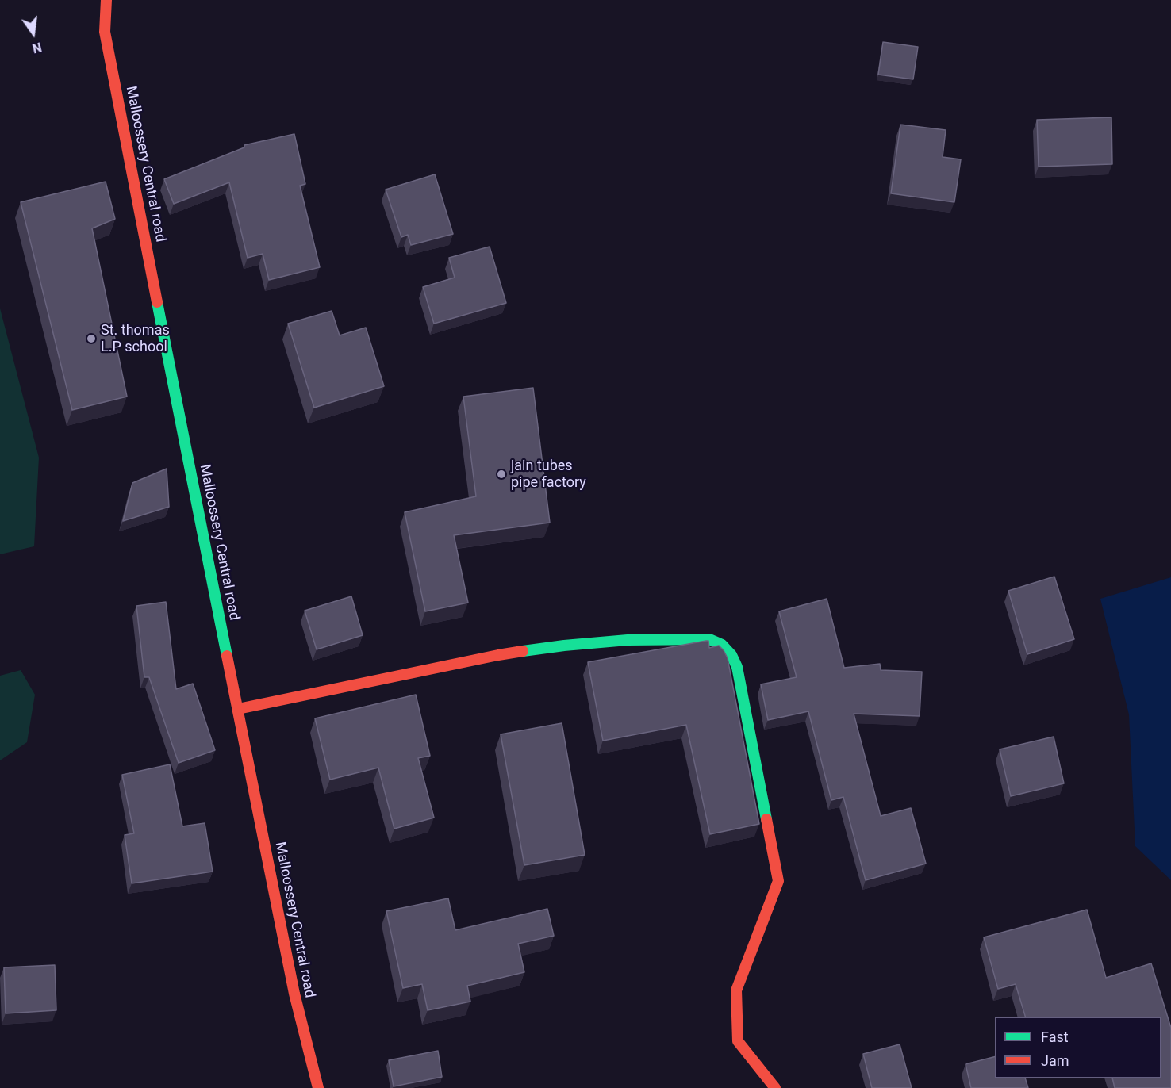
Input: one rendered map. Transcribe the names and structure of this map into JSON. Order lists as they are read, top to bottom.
{
  "streets": {
    "street": ["Malloossery Central road"]
  },
  "places": ["St. thomas L.P school", "jain tubes pipe factory"],
  "legend": ["Fast", "Jam"],
  "north": "bottom"
}
